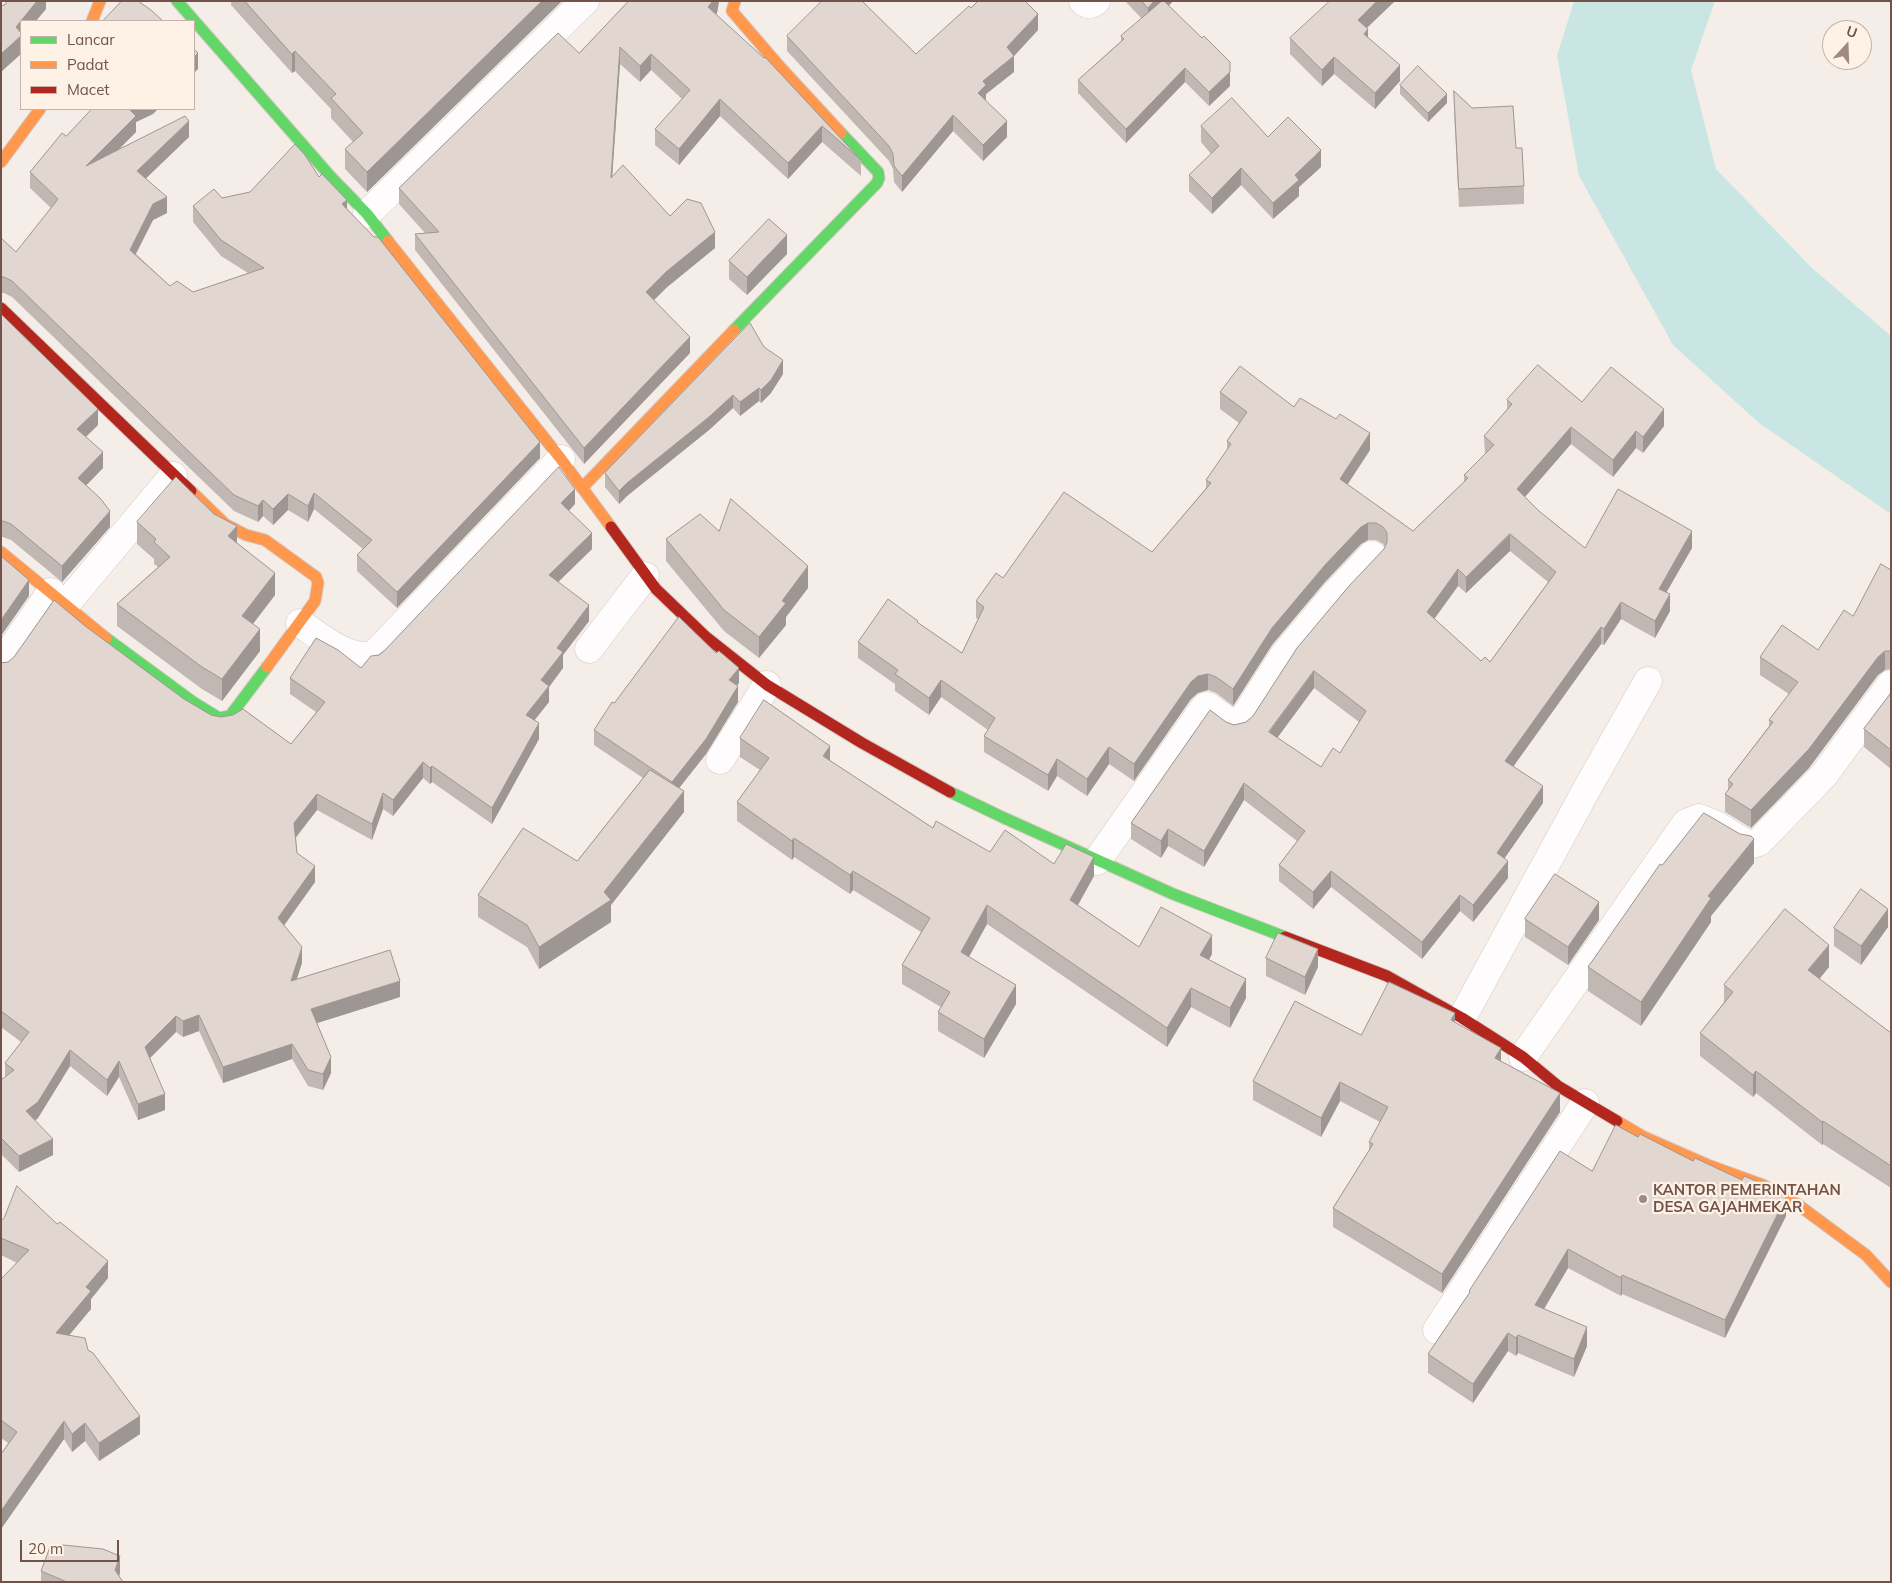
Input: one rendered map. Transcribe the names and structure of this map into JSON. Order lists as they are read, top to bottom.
{
  "places": ["KANTOR PEMERINTAHAN DESA GAJAHMEKAR"],
  "legend": ["Lancar", "Padat", "Macet"],
  "scale_bar": "20 m",
  "north": "top"
}
